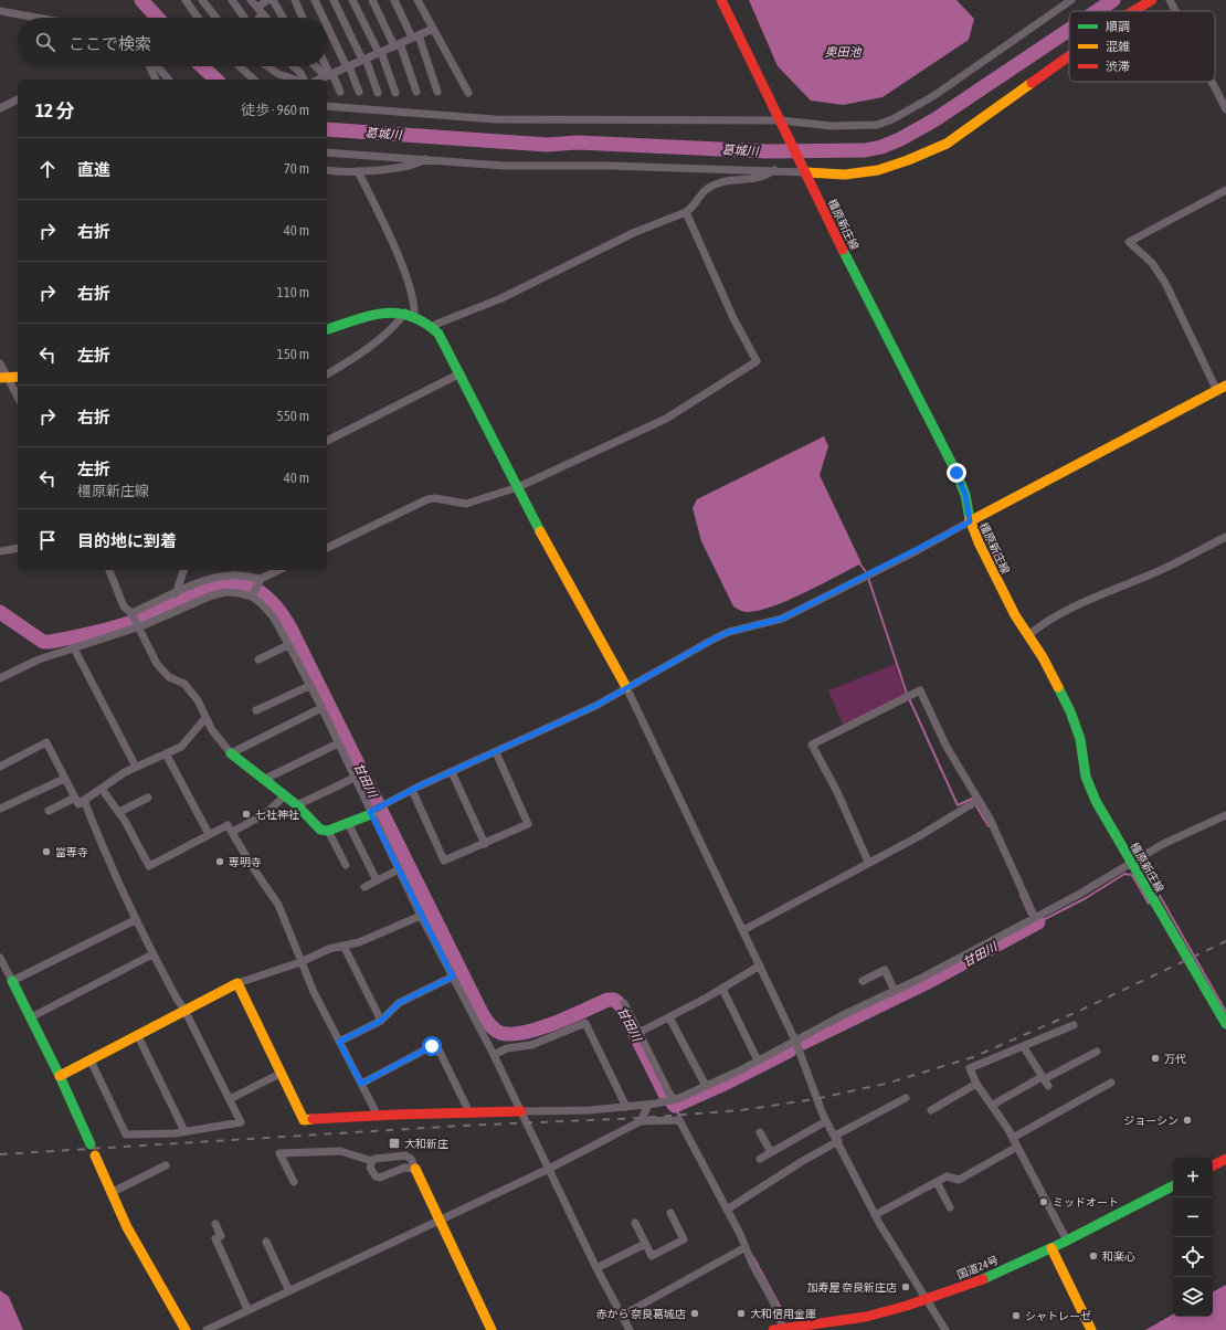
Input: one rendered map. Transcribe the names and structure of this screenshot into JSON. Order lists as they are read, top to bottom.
{
  "streets": {
    "main road": ["橿原新庄線", "国道24号"]
  },
  "water": ["奥田池", "葛城川", "甘田川"],
  "places": {
    "other": [
      "七社神社",
      "當専寺",
      "専明寺",
      "万代",
      "ジョーシン",
      "ミッドオート",
      "和楽心",
      "加寿屋 奈良新庄店",
      "赤から 奈良葛城店",
      "大和信用金庫",
      "シャトレーゼ"
    ],
    "transit": ["大和新庄"]
  },
  "legend": ["順調", "混雑", "渋滞"],
  "page": {
    "search": "ここで検索",
    "heading": ["12 分", "徒歩 · 960 m"],
    "list": [
      ["直進", "70 m"],
      ["右折", "40 m"],
      ["右折", "110 m"],
      ["左折", "150 m"],
      ["右折", "550 m"],
      ["左折", "橿原新庄線", "40 m"],
      "目的地に到着"
    ],
    "map_buttons": ["+", "−"]
  }
}
